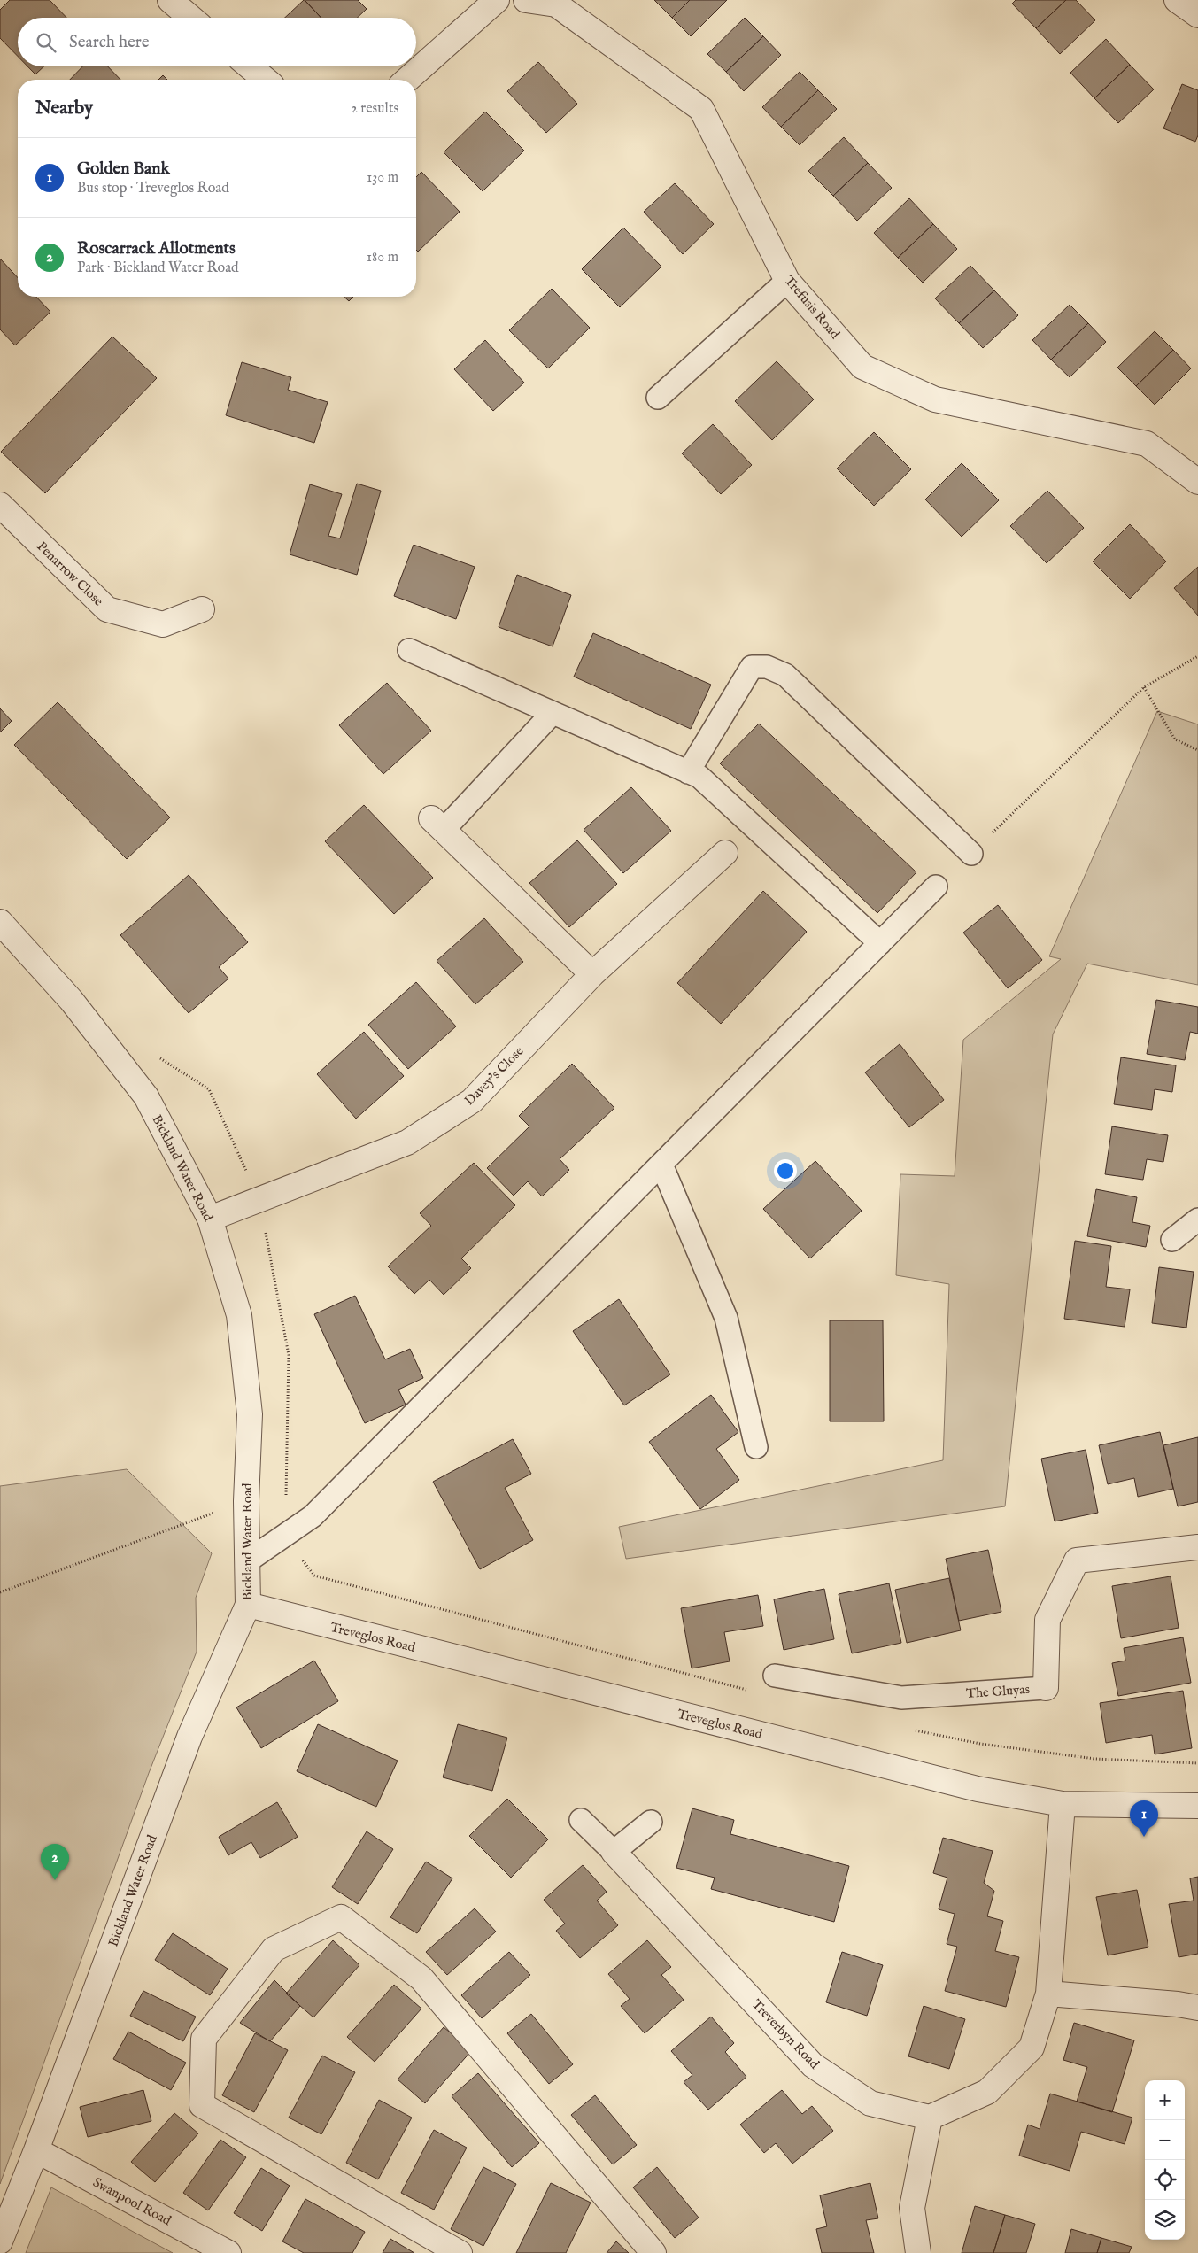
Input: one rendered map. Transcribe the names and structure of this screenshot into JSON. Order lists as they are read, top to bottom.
{
  "streets": {
    "street": [
      "Trefusis Road",
      "Penarrow Close",
      "Davey's Close",
      "Bickland Water Road",
      "Treveglos Road",
      "The Gluyas",
      "Treverbyn Road",
      "Swanpool Road"
    ]
  },
  "crossings": [
    ["Davey's Close", "Bickland Water Road"],
    ["Bickland Water Road", "Treveglos Road"],
    ["Bickland Water Road", "Swanpool Road"]
  ],
  "page": {
    "search": "Search here",
    "heading": ["Nearby", "2 results"],
    "list": [
      {
        "mark": "1",
        "name": "Golden Bank",
        "note": "Bus stop · Treveglos Road",
        "value": "130 m"
      },
      {
        "mark": "2",
        "name": "Roscarrack Allotments",
        "note": "Park · Bickland Water Road",
        "value": "180 m"
      }
    ],
    "pins": ["1", "2"],
    "map_buttons": ["+", "−"]
  }
}
